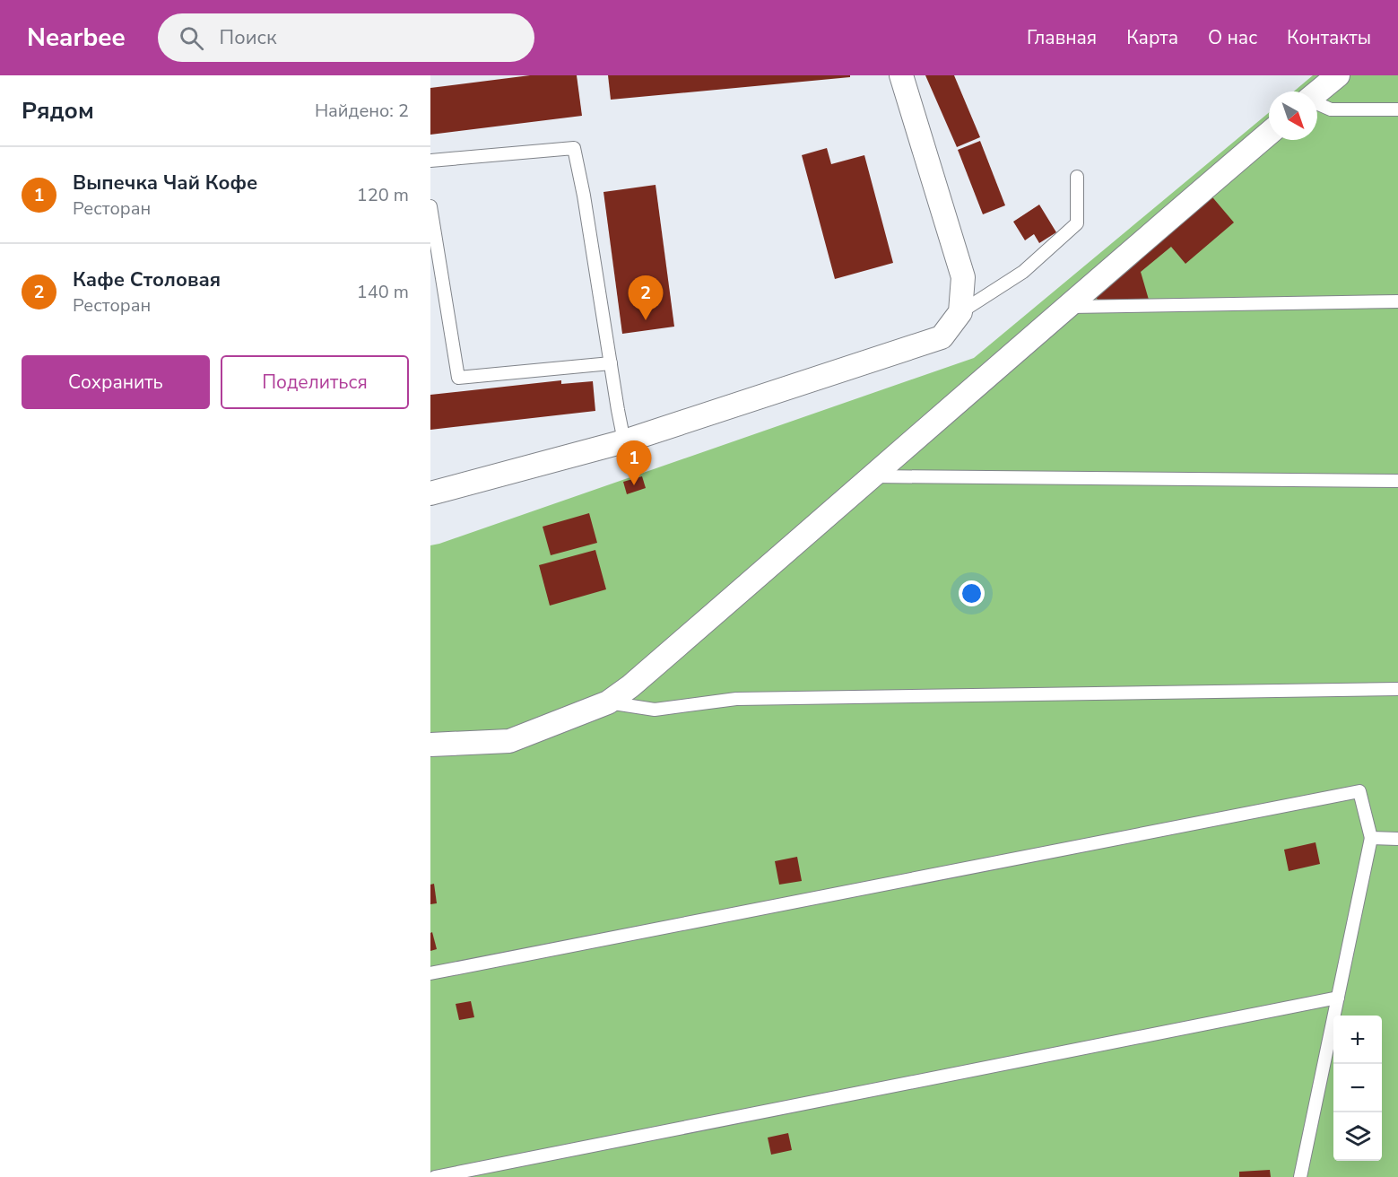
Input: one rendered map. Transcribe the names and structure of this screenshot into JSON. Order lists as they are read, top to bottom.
{
  "north": "bottom right",
  "page": {
    "header": "Nearbee",
    "search": "Поиск",
    "nav": [
      "Главная",
      "Карта",
      "О нас",
      "Контакты"
    ],
    "heading": ["Рядом", "Найдено: 2"],
    "list": [
      {
        "mark": "1",
        "name": "Выпечка Чай Кофе",
        "note": "Ресторан",
        "value": "120 m"
      },
      {
        "mark": "2",
        "name": "Кафе Столовая",
        "note": "Ресторан",
        "value": "140 m"
      }
    ],
    "pins": ["2", "1"],
    "buttons": ["Сохранить", "Поделиться"],
    "map_buttons": ["+", "−"]
  }
}
